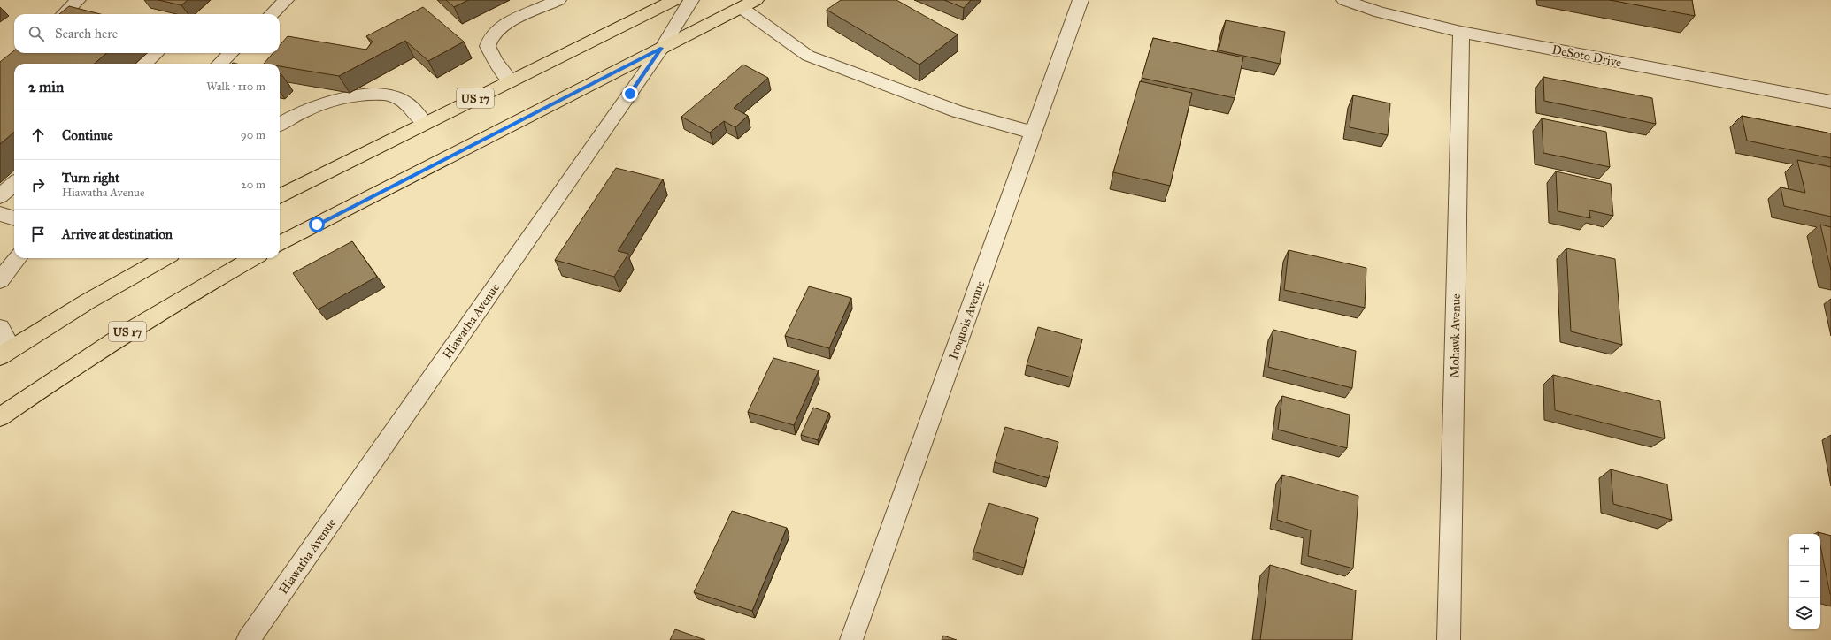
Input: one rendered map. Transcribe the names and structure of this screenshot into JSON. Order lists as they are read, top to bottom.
{
  "streets": {
    "main road": ["US 17"],
    "street": [
      "DeSoto Drive",
      "Iroquois Avenue",
      "Hiawatha Avenue",
      "Mohawk Avenue"
    ]
  },
  "crossings": [
    ["DeSoto Drive", "Mohawk Avenue"]
  ],
  "page": {
    "search": "Search here",
    "heading": ["2 min", "Walk · 110 m"],
    "list": [
      ["Continue", "90 m"],
      ["Turn right", "Hiawatha Avenue", "20 m"],
      "Arrive at destination"
    ],
    "map_buttons": ["+", "−"]
  }
}
